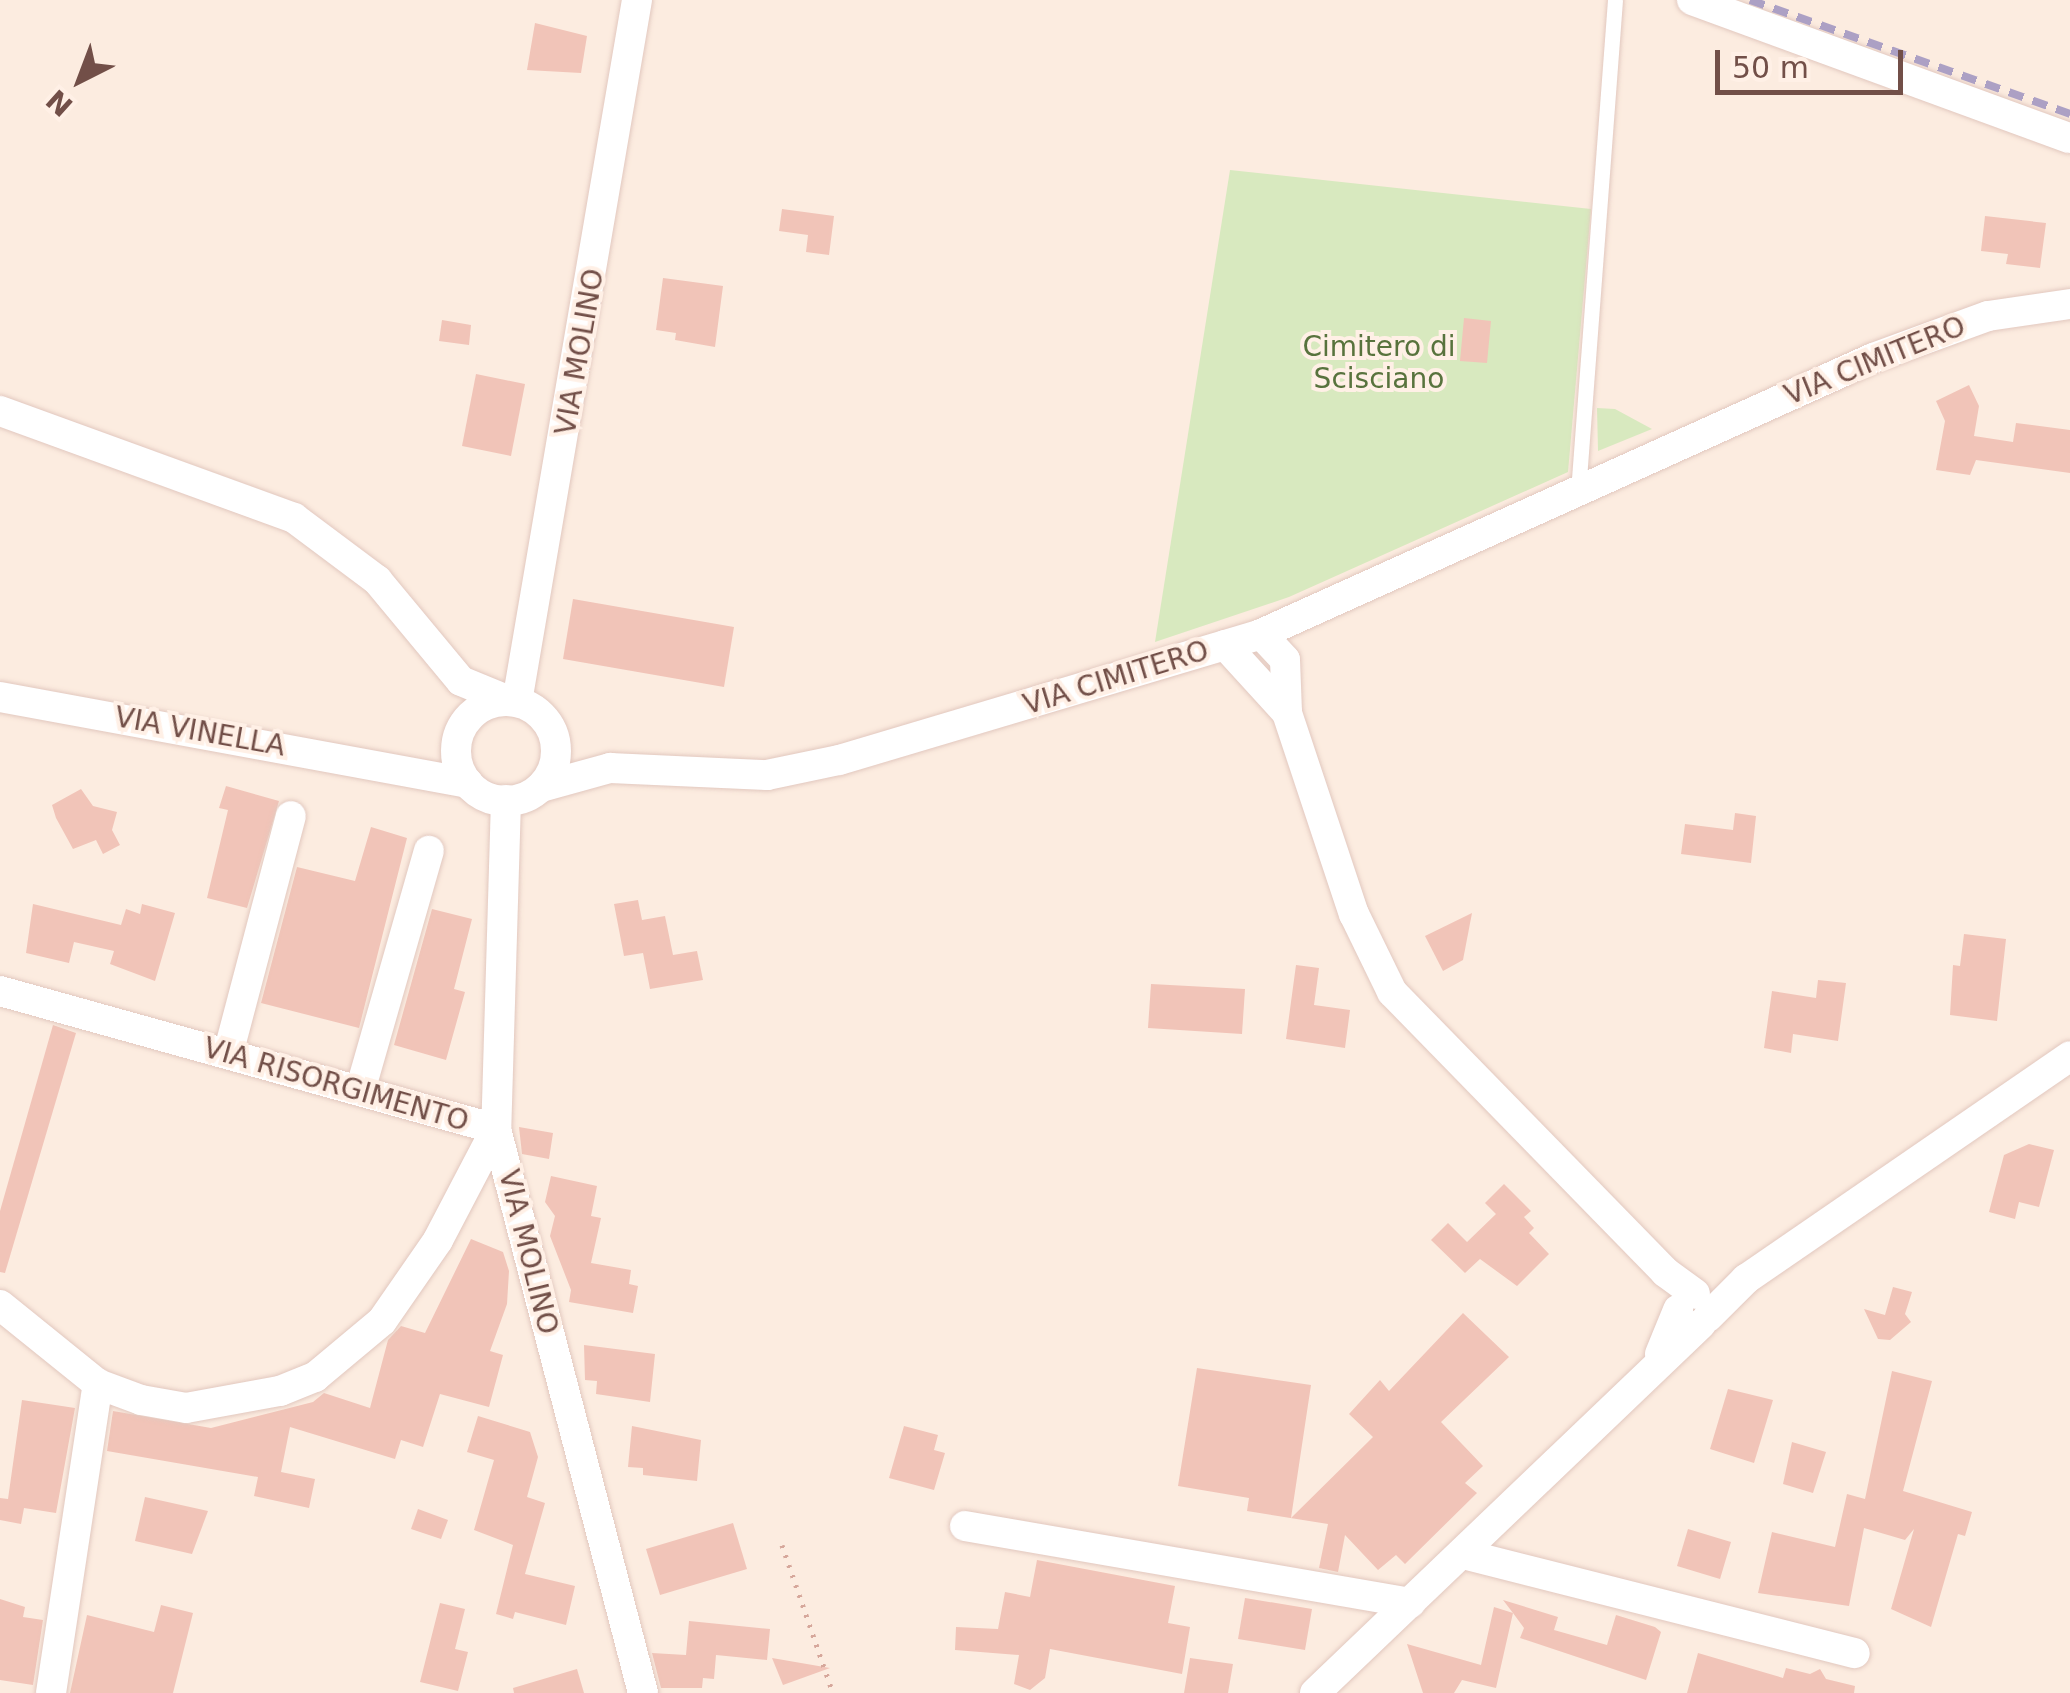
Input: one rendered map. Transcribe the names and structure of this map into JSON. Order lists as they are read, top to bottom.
{
  "streets": {
    "street": [
      "VIA MOLINO",
      "VIA CIMITERO",
      "VIA VINELLA",
      "VIA RISORGIMENTO"
    ]
  },
  "crossings": [
    ["VIA MOLINO", "VIA VINELLA"],
    ["VIA MOLINO", "VIA RISORGIMENTO"]
  ],
  "parks": ["Cimitero di Scisciano"],
  "scale_bar": "50 m",
  "north": "bottom left"
}
